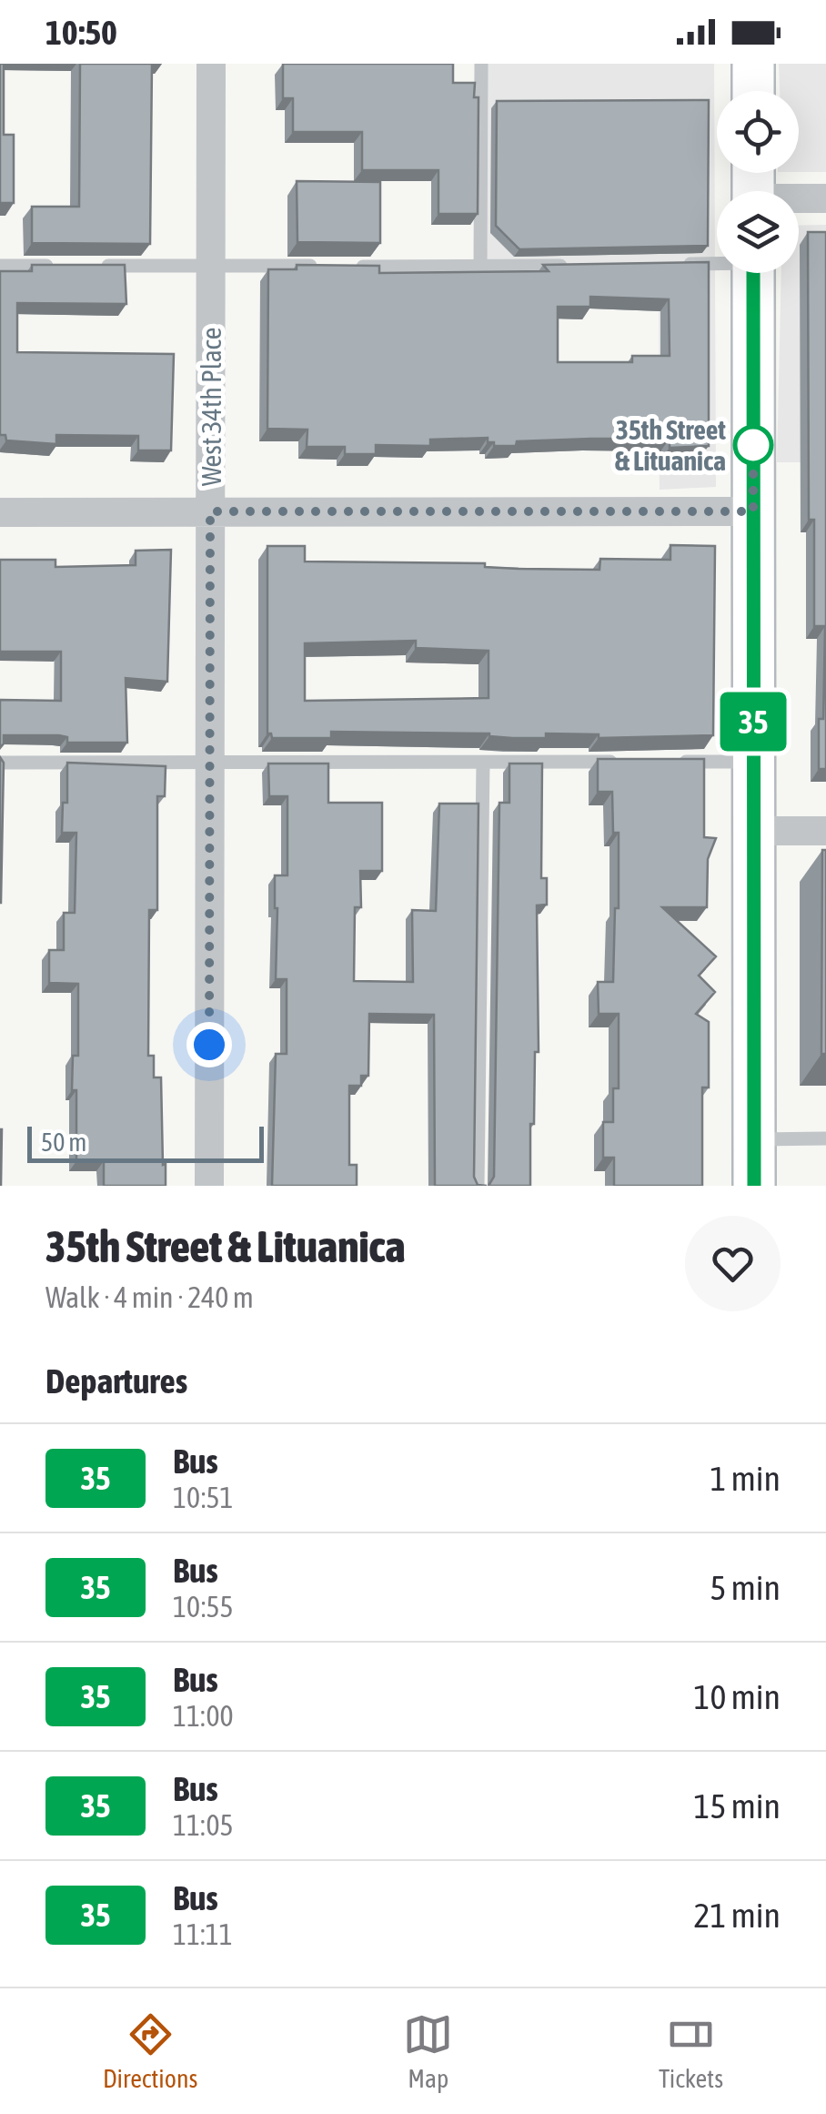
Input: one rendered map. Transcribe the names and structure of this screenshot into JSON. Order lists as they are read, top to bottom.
{
  "streets": {
    "street": ["West 34th Place"]
  },
  "places": ["35th Street & Lituanica"],
  "lines": ["bus line 35"],
  "scale_bar": "50 m",
  "page": {
    "status": "10:50",
    "on_map": "35",
    "scale": "50 m",
    "heading": [
      ["35th Street & Lituanica", "Walk · 4 min · 240 m"],
      "Departures"
    ],
    "list": [
      {
        "mark": "35",
        "name": "Bus",
        "note": "10:51",
        "value": "1 min"
      },
      {
        "mark": "35",
        "name": "Bus",
        "note": "10:55",
        "value": "5 min"
      },
      {
        "mark": "35",
        "name": "Bus",
        "note": "11:00",
        "value": "10 min"
      },
      {
        "mark": "35",
        "name": "Bus",
        "note": "11:05",
        "value": "15 min"
      },
      {
        "mark": "35",
        "name": "Bus",
        "note": "11:11",
        "value": "21 min"
      }
    ],
    "tabs": ["Directions", "Map", "Tickets"]
  }
}
